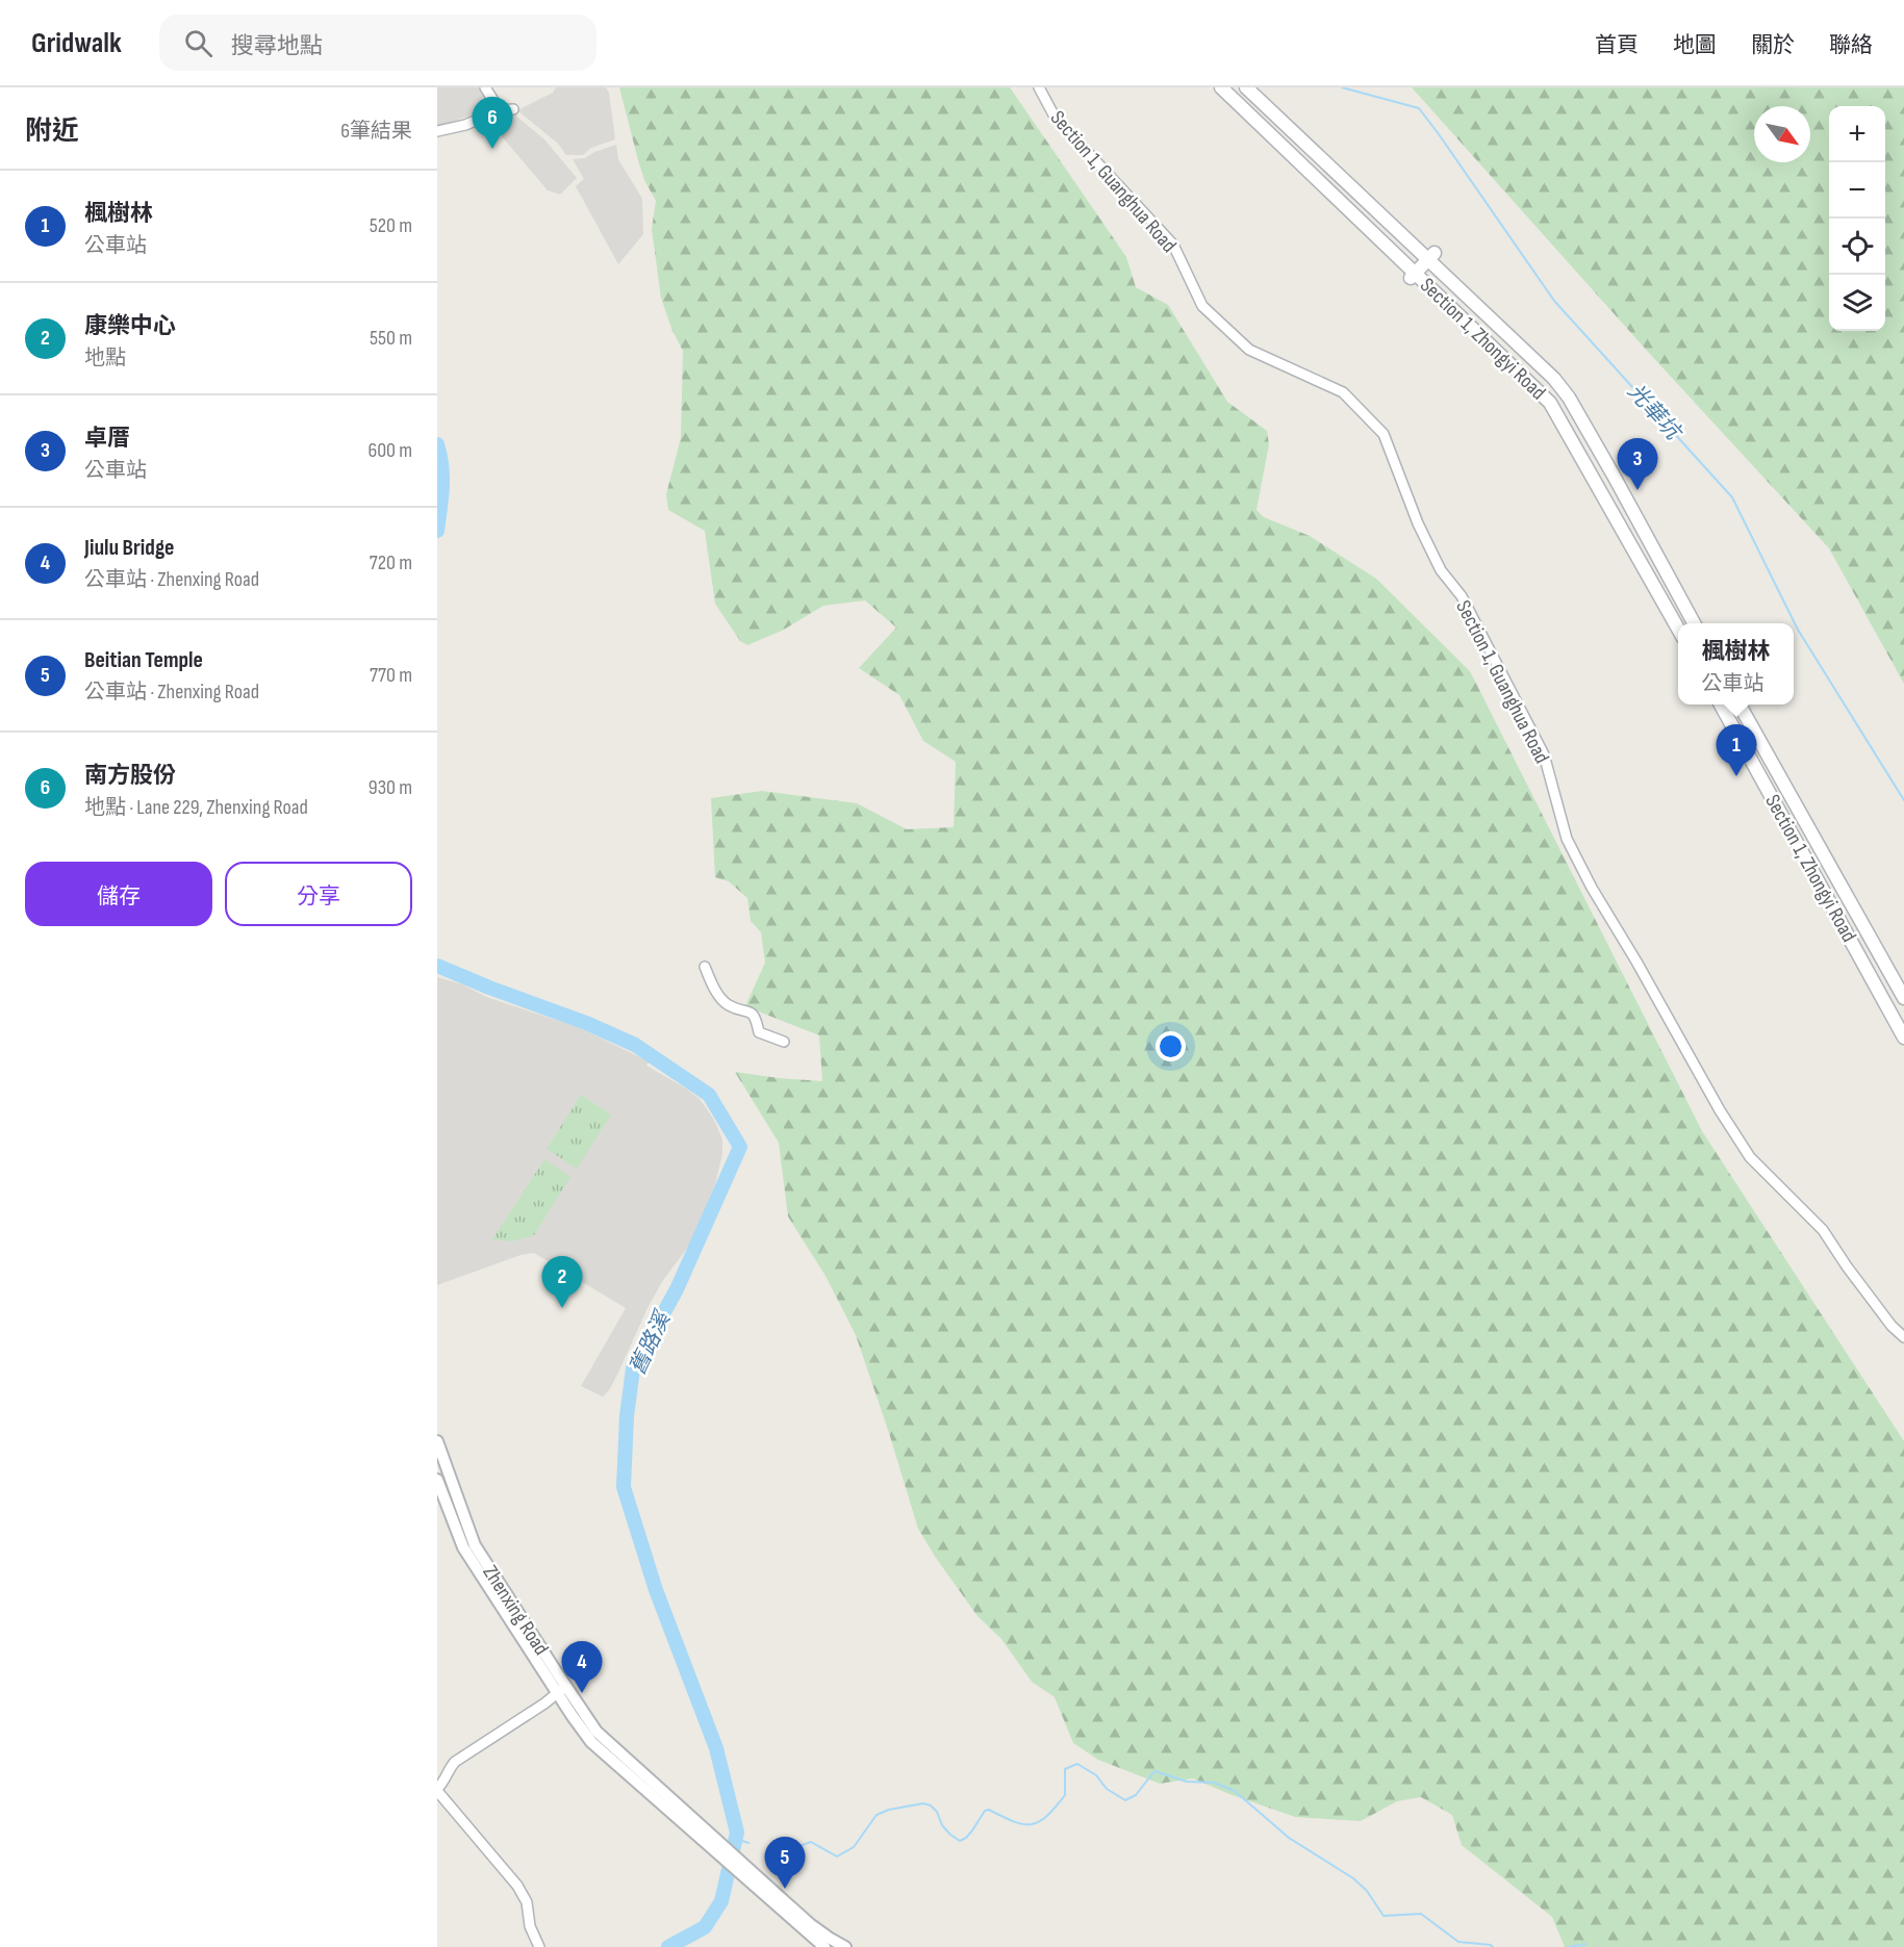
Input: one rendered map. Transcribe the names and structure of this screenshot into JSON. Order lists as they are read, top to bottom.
{
  "streets": {
    "main road": ["Section 1, Zhongyi Road"],
    "street": ["Section 1, Guanghua Road", "Zhenxing Road"]
  },
  "water": ["光華坑", "舊路溪"],
  "north": "bottom right",
  "page": {
    "header": "Gridwalk",
    "search": "搜尋地點",
    "nav": [
      "首頁",
      "地圖",
      "關於",
      "聯絡"
    ],
    "heading": ["附近", "6筆結果"],
    "pins": [
      "6",
      "3",
      "1",
      "2",
      "4",
      "5"
    ],
    "map_buttons": ["+", "−"],
    "list": [
      {
        "mark": "1",
        "name": "楓樹林",
        "note": "公車站",
        "value": "520 m"
      },
      {
        "mark": "2",
        "name": "康樂中心",
        "note": "地點",
        "value": "550 m"
      },
      {
        "mark": "3",
        "name": "卓厝",
        "note": "公車站",
        "value": "600 m"
      },
      {
        "mark": "4",
        "name": "Jiulu Bridge",
        "note": "公車站 · Zhenxing Road",
        "value": "720 m"
      },
      {
        "mark": "5",
        "name": "Beitian Temple",
        "note": "公車站 · Zhenxing Road",
        "value": "770 m"
      },
      {
        "mark": "6",
        "name": "南方股份",
        "note": "地點 · Lane 229, Zhenxing Road",
        "value": "930 m"
      }
    ],
    "popup": ["楓樹林", "公車站"],
    "buttons": ["儲存", "分享"]
  }
}
